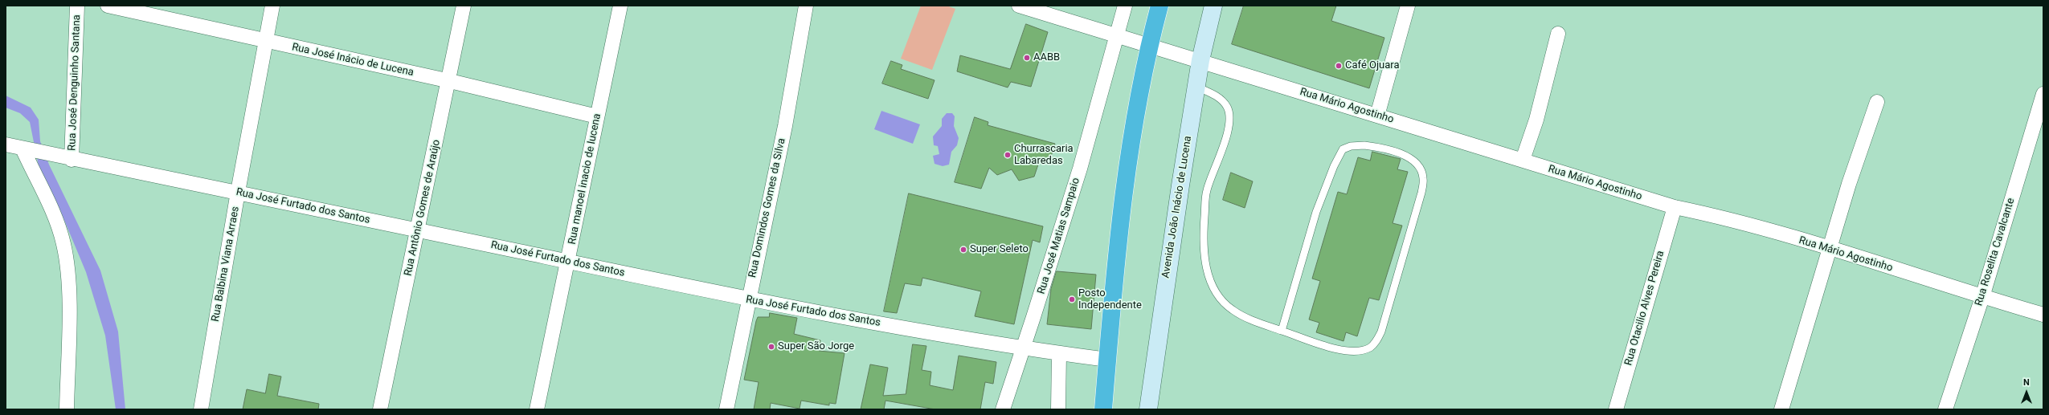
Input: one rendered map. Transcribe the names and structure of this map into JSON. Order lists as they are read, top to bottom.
{
  "streets": {
    "street": [
      "Rua José Inácio de Lucena",
      "Rua José Denguinho Santana",
      "Rua Mário Agostinho",
      "Rua manoel inacio de lucena",
      "Rua José Furtado dos Santos",
      "Avenida João Inácio de Lucena",
      "Rua Antônio Gomes de Araújo",
      "Rua Domindos Gomes da Silva",
      "Rua José Matias Sampaio",
      "Rua Roselita Cavalcante",
      "Rua Balbina Viana Arraes",
      "Rua Otacilio Alves Pereira"
    ]
  },
  "crossings": [
    ["Rua José Inácio de Lucena", "Rua manoel inacio de lucena"],
    ["Rua José Inácio de Lucena", "Rua Antônio Gomes de Araújo"],
    ["Rua José Inácio de Lucena", "Rua Balbina Viana Arraes"],
    ["Rua José Denguinho Santana", "Rua José Furtado dos Santos"],
    ["Rua Mário Agostinho", "Avenida João Inácio de Lucena"],
    ["Rua Mário Agostinho", "Rua José Matias Sampaio"],
    ["Rua Mário Agostinho", "Rua Roselita Cavalcante"],
    ["Rua Mário Agostinho", "Rua Otacilio Alves Pereira"],
    ["Rua manoel inacio de lucena", "Rua José Furtado dos Santos"],
    ["Rua José Furtado dos Santos", "Rua Antônio Gomes de Araújo"],
    ["Rua José Furtado dos Santos", "Rua Domindos Gomes da Silva"],
    ["Rua José Furtado dos Santos", "Rua José Matias Sampaio"],
    ["Rua José Furtado dos Santos", "Rua Balbina Viana Arraes"]
  ],
  "places": [
    "AABB",
    "Café Ojuara",
    "Churrascaria Labaredas",
    "Super Seleto",
    "Posto Independente",
    "Super São Jorge"
  ],
  "north": "top"
}
